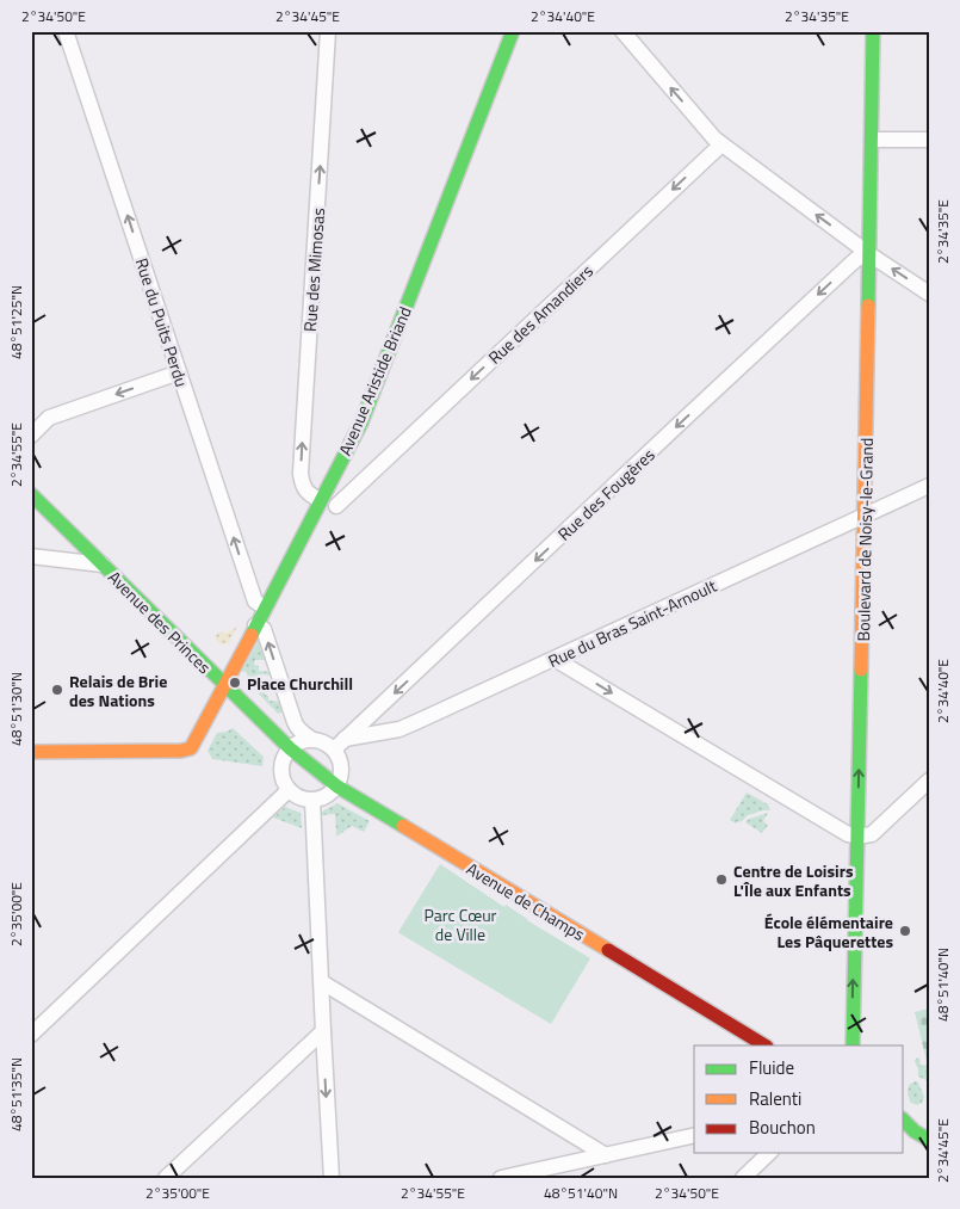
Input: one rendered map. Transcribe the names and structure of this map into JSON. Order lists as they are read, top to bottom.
{
  "streets": {
    "street": [
      "Rue des Mimosas",
      "Rue des Amandiers",
      "Rue du Puits Perdu",
      "Avenue Aristide Briand",
      "Rue des Fougères",
      "Boulevard de Noisy-le-Grand",
      "Avenue des Princes",
      "Rue du Bras Saint-Arnoult",
      "Avenue de Champs"
    ]
  },
  "crossings": [
    ["Rue des Mimosas", "Avenue Aristide Briand"],
    ["Rue du Puits Perdu", "Avenue Aristide Briand"],
    ["Avenue Aristide Briand", "Avenue des Princes"],
    ["Rue des Fougères", "Boulevard de Noisy-le-Grand"],
    ["Rue des Fougères", "Rue du Bras Saint-Arnoult"],
    ["Boulevard de Noisy-le-Grand", "Rue du Bras Saint-Arnoult"],
    ["Avenue des Princes", "Avenue de Champs"]
  ],
  "one_way": [
    "Rue des Mimosas",
    "Rue des Amandiers",
    "Rue du Puits Perdu",
    "Rue des Fougères",
    "Boulevard de Noisy-le-Grand"
  ],
  "parks": ["Parc Cœur de Ville"],
  "places": [
    "Place Churchill",
    "Relais de Brie des Nations",
    "Centre de Loisirs L'Île aux Enfants",
    "École élémentaire Les Pâquerettes"
  ],
  "legend": ["Fluide", "Ralenti", "Bouchon"],
  "coordinates": [
    "2°34'50\"E",
    "2°34'45\"E",
    "2°34'40\"E",
    "2°34'35\"E",
    "48°51'25\"N",
    "2°34'55\"E",
    "48°51'30\"N",
    "2°35'00\"E",
    "48°51'40\"N",
    "48°51'35\"N"
  ]
}
